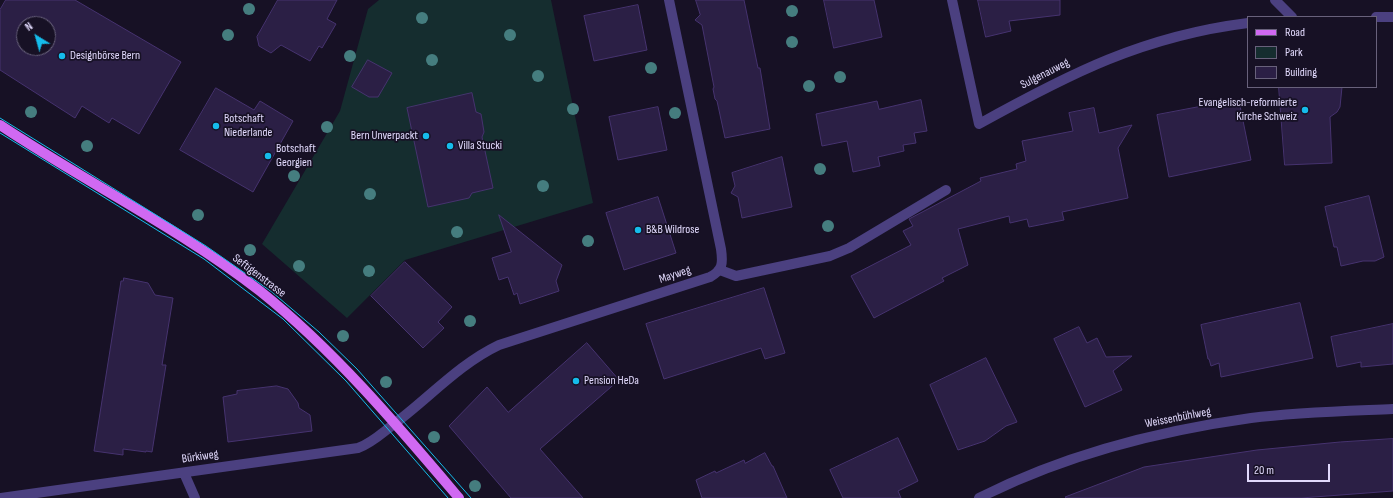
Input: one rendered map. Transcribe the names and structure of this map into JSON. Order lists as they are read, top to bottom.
{
  "streets": {
    "main road": ["Seftigenstrasse"],
    "street": [
      "Sulgenauweg",
      "Mayweg",
      "Weissenbühlweg",
      "Bürkiweg"
    ]
  },
  "crossings": [
    ["Mayweg", "Seftigenstrasse"],
    ["Mayweg", "Bürkiweg"],
    ["Seftigenstrasse", "Bürkiweg"]
  ],
  "places": [
    "Designbörse Bern",
    "Evangelisch-reformierte Kirche Schweiz",
    "Botschaft Niederlande",
    "Bern Unverpackt",
    "Villa Stucki",
    "Botschaft Georgien",
    "B&B Wildrose",
    "Pension HeDa"
  ],
  "legend": ["Road", "Park", "Building"],
  "scale_bar": "20 m",
  "north": "top left"
}
